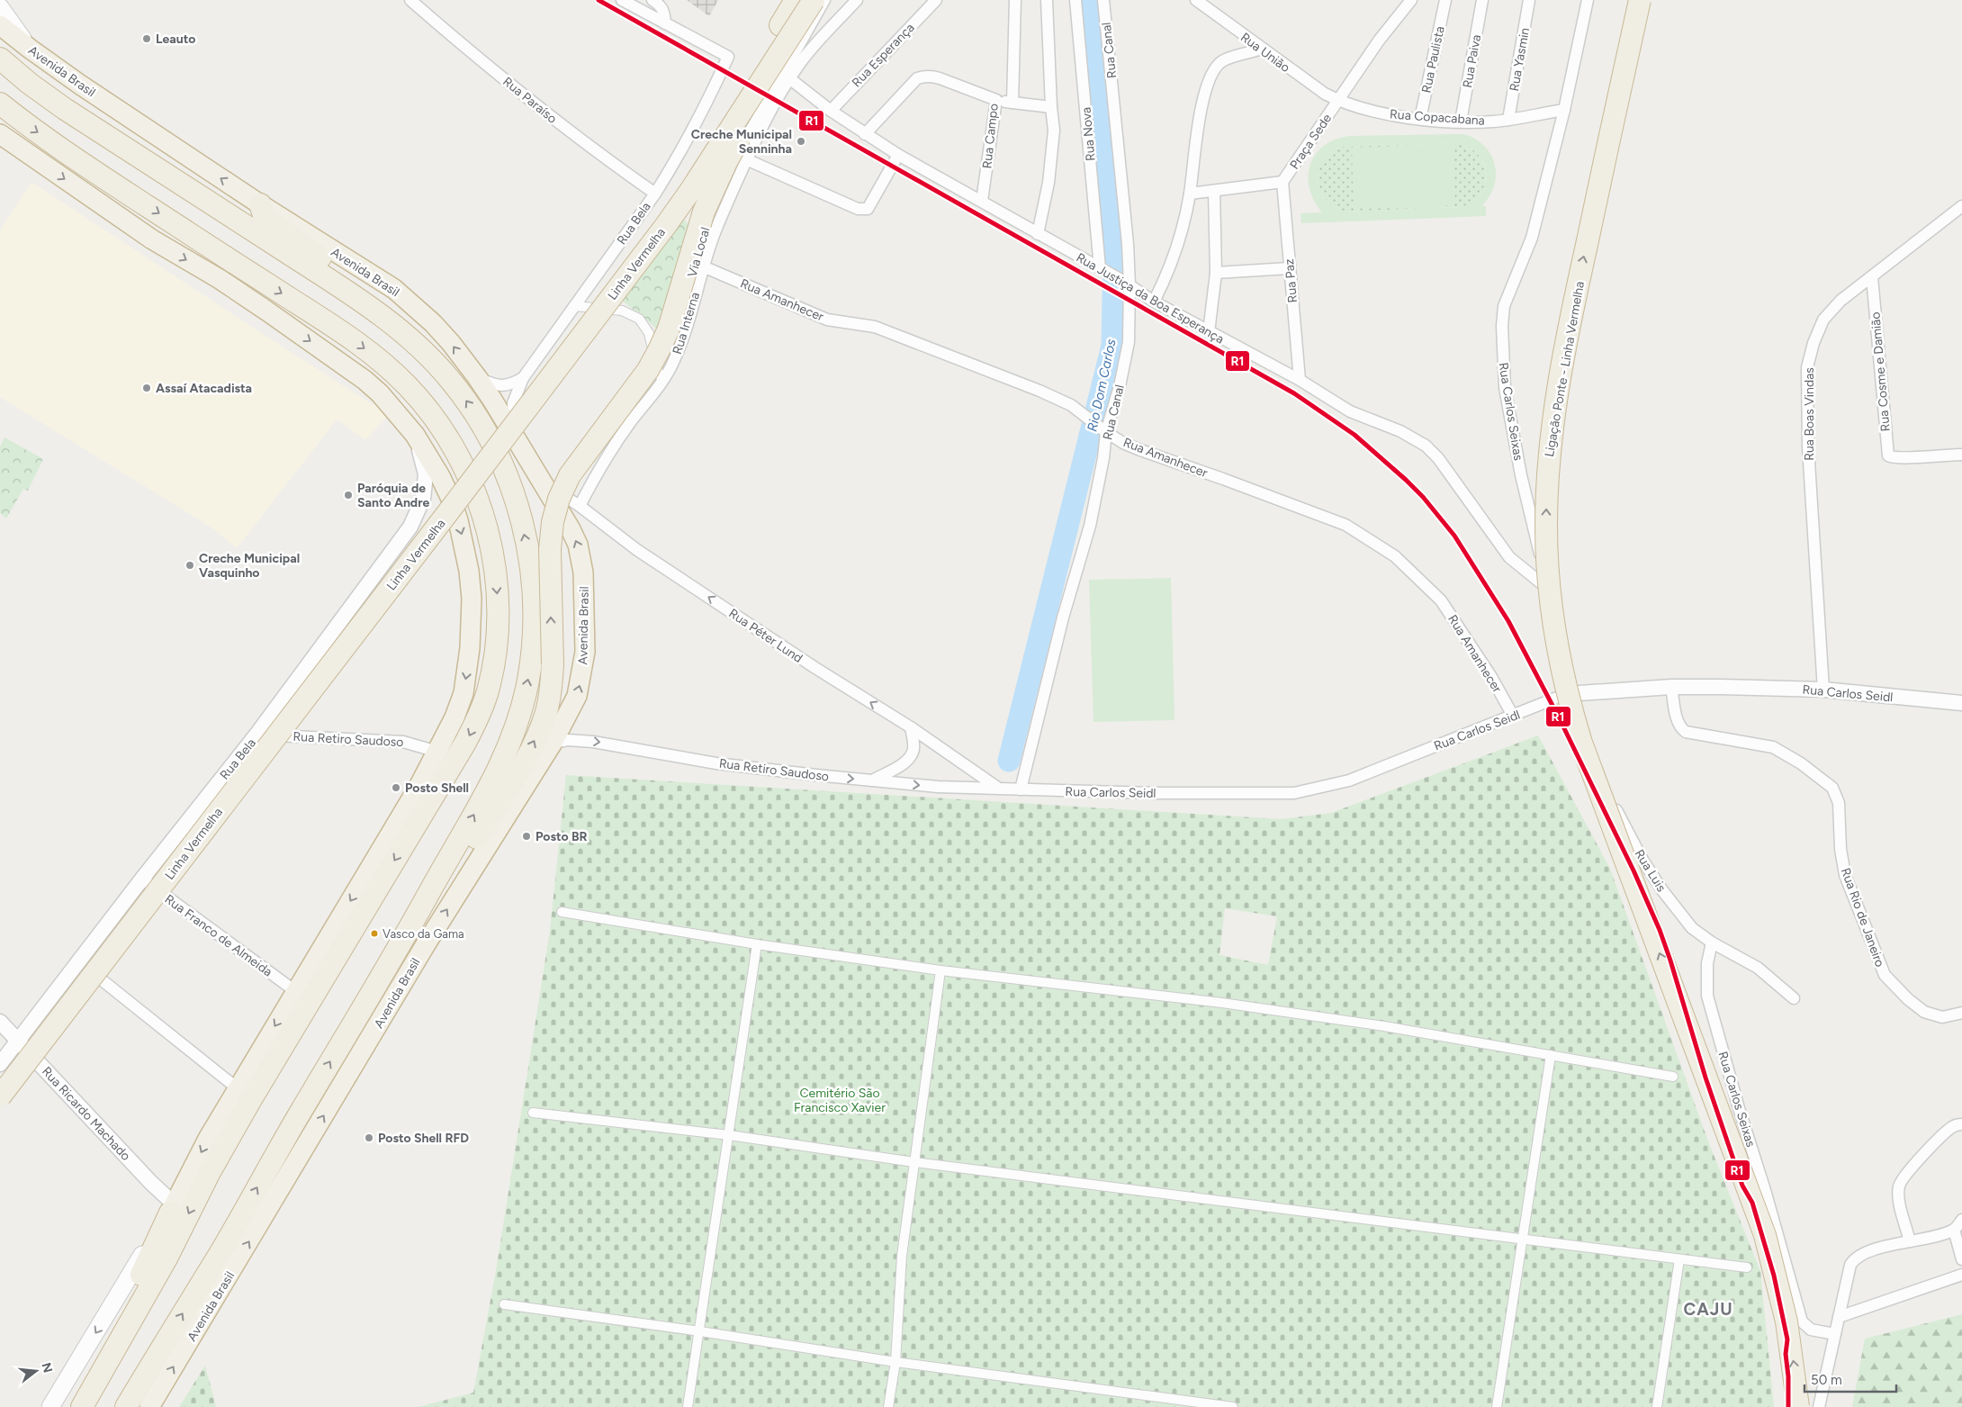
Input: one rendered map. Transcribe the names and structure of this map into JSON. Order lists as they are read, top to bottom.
{
  "streets": {
    "highway": ["Avenida Brasil", "Linha Vermelha", "Ligação Ponte - Linha Vermelha"],
    "street": [
      "Rua Canal",
      "Rua União",
      "Rua Esperança",
      "Rua Paulista",
      "Rua Yasmin",
      "Rua Paiva",
      "Rua Paraíso",
      "Rua Copacabana",
      "Rua Nova",
      "Rua Campo",
      "Praça Sede",
      "Rua Bela",
      "Via Local",
      "Rua Paz",
      "Rua Justiça da Boa Esperança",
      "Rua Amanhecer",
      "Rua Interna",
      "Rua Cosme e Damião",
      "Rua Carlos Seixas",
      "Rua Boas Vindas",
      "Rua Péter Lund",
      "Rua Carlos Seidl",
      "Rua Retiro Saudoso",
      "Rua Luis",
      "Rua Rio de Janeiro",
      "Rua Franco de Almeida",
      "Rua Ricardo Machado"
    ]
  },
  "crossings": [
    ["Rua Canal", "Rua Justiça da Boa Esperança"],
    ["Rua Canal", "Rua Amanhecer"],
    ["Rua Canal", "Rua Carlos Seidl"],
    ["Rua União", "Rua Copacabana"],
    ["Rua União", "Praça Sede"],
    ["Rua Esperança", "Rua Justiça da Boa Esperança"],
    ["Rua Paulista", "Rua Copacabana"],
    ["Rua Yasmin", "Rua Copacabana"],
    ["Rua Paiva", "Rua Copacabana"],
    ["Avenida Brasil", "Rua Bela"],
    ["Avenida Brasil", "Rua Péter Lund"],
    ["Avenida Brasil", "Rua Retiro Saudoso"],
    ["Rua Paraíso", "Rua Bela"],
    ["Rua Copacabana", "Praça Sede"],
    ["Rua Copacabana", "Rua Carlos Seixas"],
    ["Rua Nova", "Rua Justiça da Boa Esperança"],
    ["Rua Campo", "Rua Justiça da Boa Esperança"],
    ["Praça Sede", "Rua Paz"],
    ["Rua Bela", "Rua Retiro Saudoso"],
    ["Rua Bela", "Rua Franco de Almeida"],
    ["Rua Bela", "Rua Ricardo Machado"],
    ["Via Local", "Rua Péter Lund"],
    ["Rua Paz", "Rua Justiça da Boa Esperança"],
    ["Rua Justiça da Boa Esperança", "Rua Interna"],
    ["Rua Justiça da Boa Esperança", "Rua Carlos Seixas"],
    ["Rua Amanhecer", "Rua Interna"],
    ["Rua Amanhecer", "Rua Carlos Seidl"],
    ["Rua Interna", "Rua Péter Lund"],
    ["Rua Cosme e Damião", "Rua Boas Vindas"],
    ["Rua Carlos Seixas", "Rua Carlos Seidl"],
    ["Rua Carlos Seixas", "Rua Luis"],
    ["Rua Boas Vindas", "Rua Carlos Seidl"],
    ["Rua Péter Lund", "Rua Carlos Seidl"],
    ["Rua Péter Lund", "Rua Retiro Saudoso"],
    ["Rua Carlos Seidl", "Rua Retiro Saudoso"],
    ["Rua Carlos Seidl", "Rua Luis"],
    ["Rua Carlos Seidl", "Rua Rio de Janeiro"]
  ],
  "one_way": ["Ligação Ponte - Linha Vermelha", "Rua Péter Lund", "Rua Retiro Saudoso"],
  "districts": ["CAJU"],
  "water": ["Rio Dom Carlos"],
  "parks": ["Cemitério São Francisco Xavier"],
  "places": [
    "Leauto",
    "Creche Municipal Senninha",
    "Assaí Atacadista",
    "Paróquia de Santo Andre",
    "Creche Municipal Vasquinho",
    "Posto Shell",
    "Posto BR",
    "Vasco da Gama",
    "Posto Shell RFD"
  ],
  "lines": ["transit line R1"],
  "scale_bar": "50 m",
  "north": "right"
}
